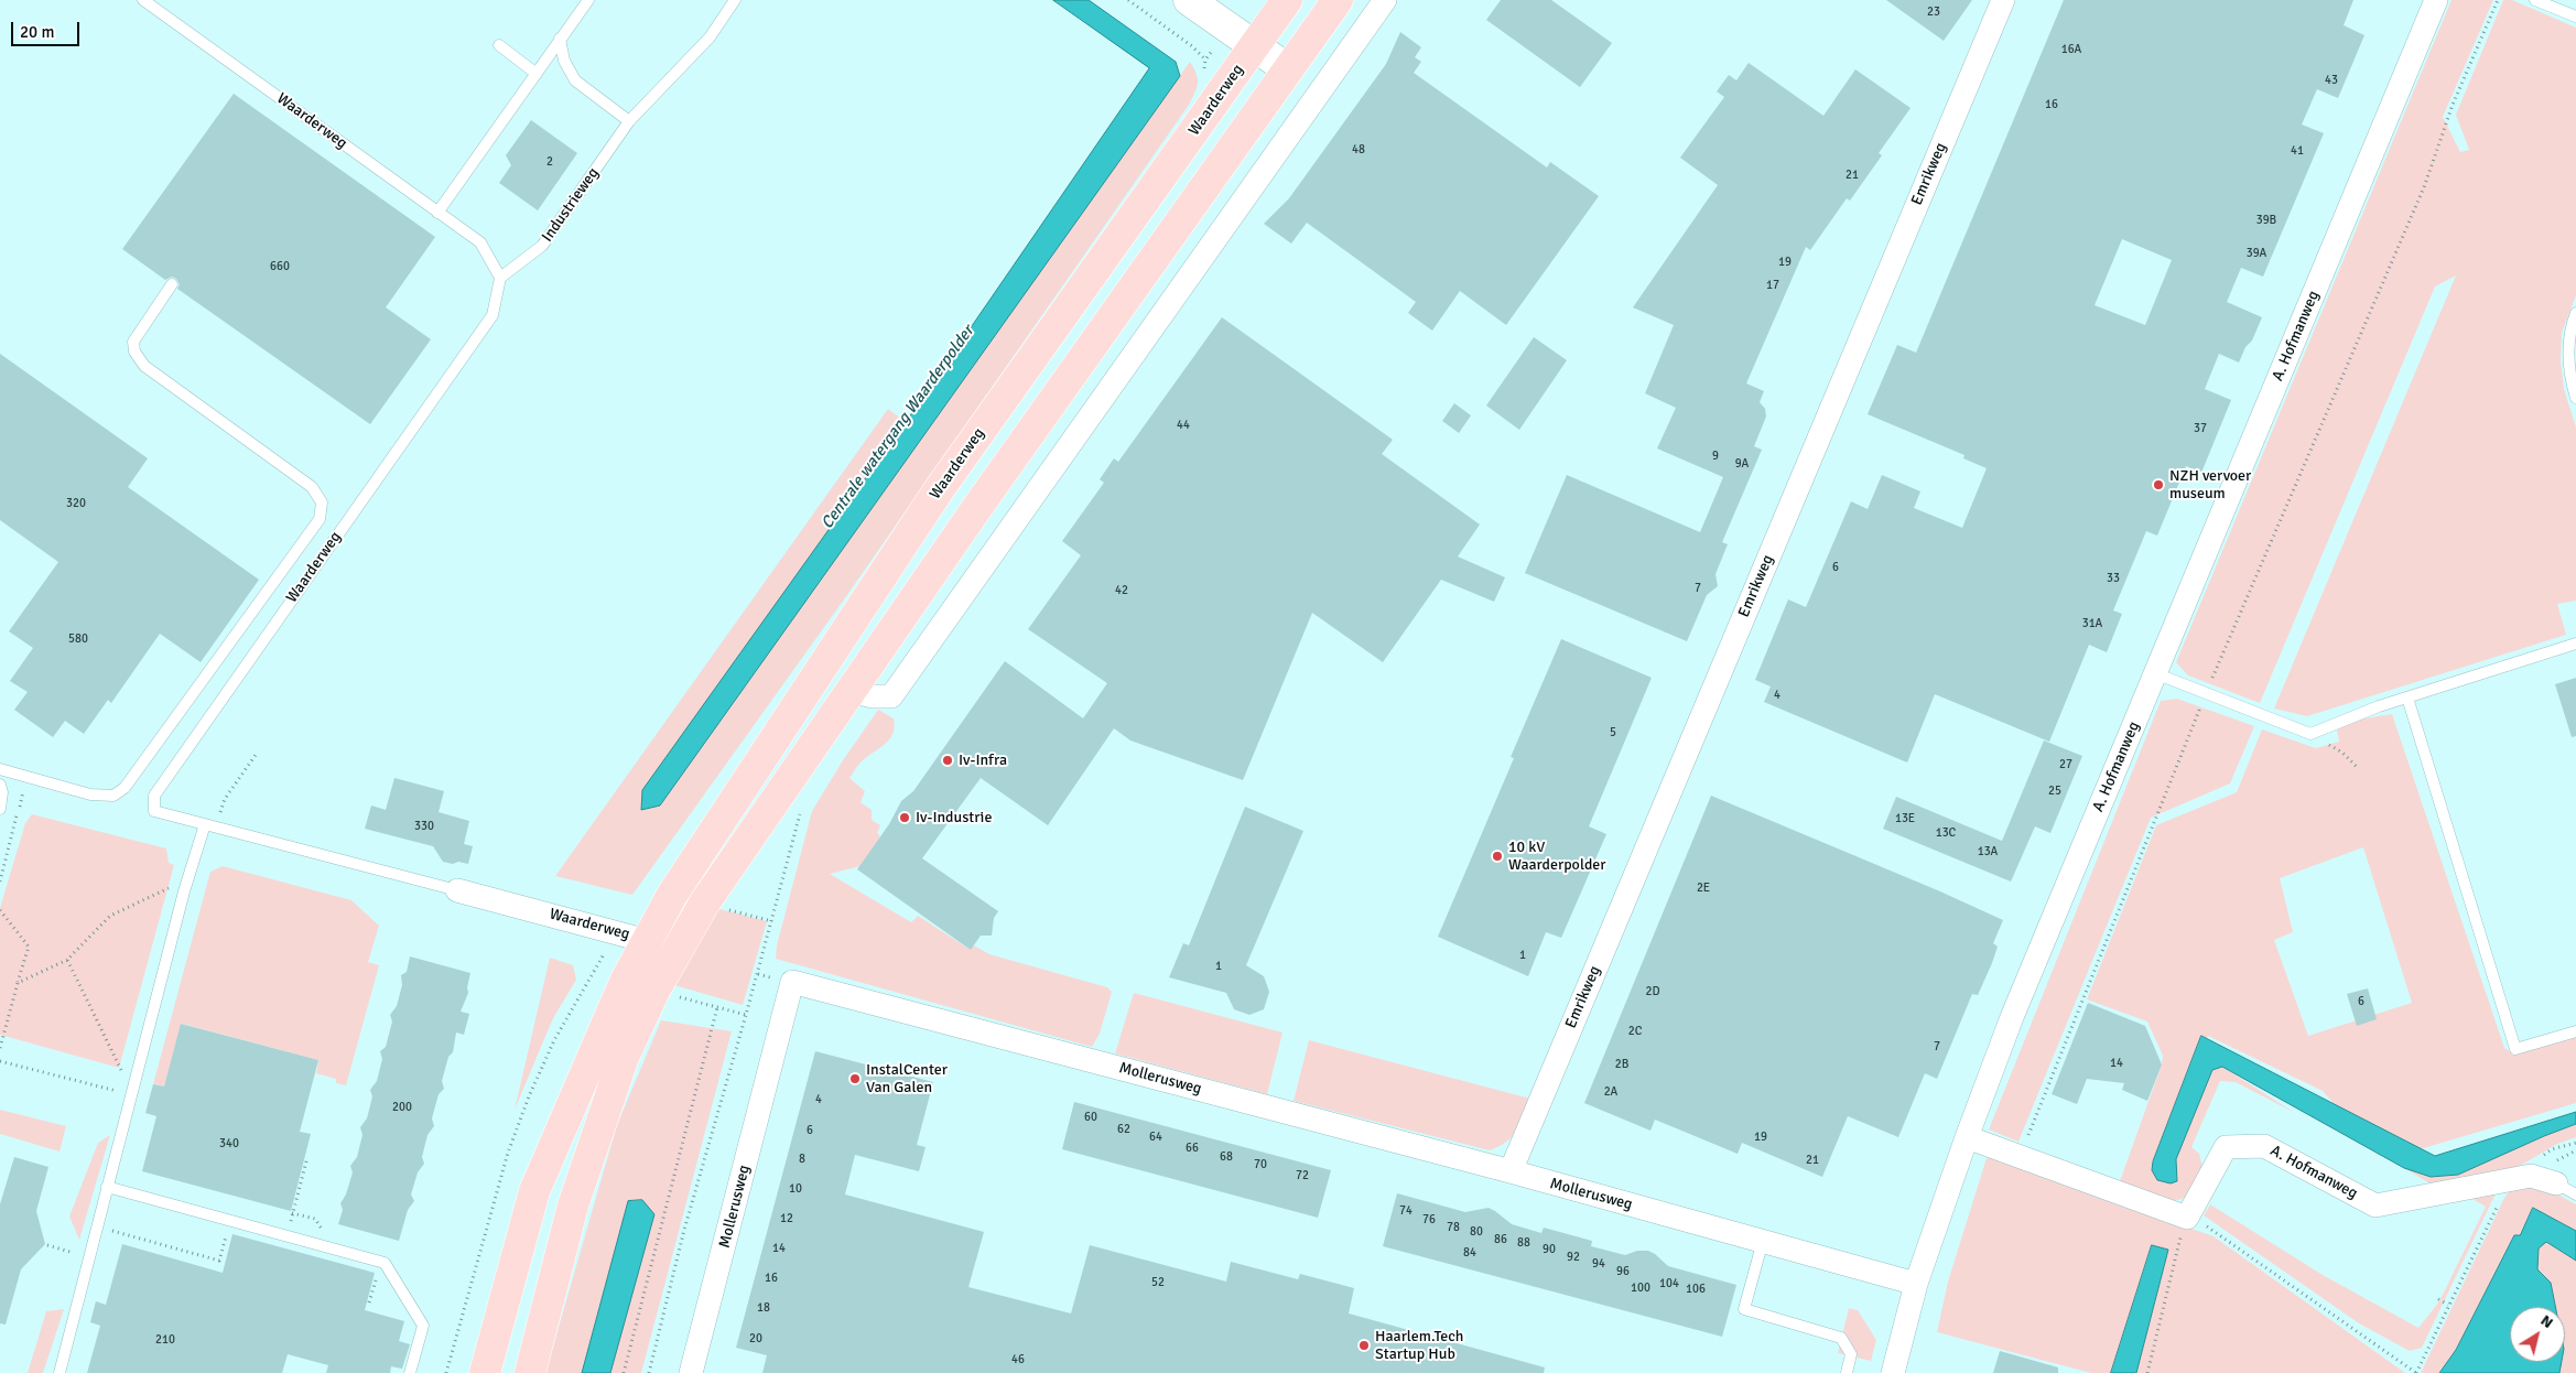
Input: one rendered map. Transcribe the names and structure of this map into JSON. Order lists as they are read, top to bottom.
{
  "streets": {
    "main road": ["Waarderweg"],
    "street": ["Emrikweg", "A. Hofmanweg", "Mollerusweg"],
    "lane": ["Industrieweg"]
  },
  "crossings": [
    ["Waarderweg", "Industrieweg"],
    ["Emrikweg", "Mollerusweg"],
    ["A. Hofmanweg", "Mollerusweg"]
  ],
  "water": ["Centrale watergang Waarderpolder"],
  "places": [
    "NZH vervoer museum",
    "Iv-Infra",
    "Iv-Industrie",
    "10 kV Waarderpolder",
    "InstalCenter Van Galen",
    "Haarlem.Tech Startup Hub"
  ],
  "house_numbers": [
    "23",
    "16A",
    "43",
    "16",
    "48",
    "41",
    "2",
    "21",
    "39B",
    "39A",
    "19",
    "660",
    "17",
    "44",
    "37",
    "9",
    "9A",
    "320",
    "6",
    "33",
    "7",
    "42",
    "31A",
    "580",
    "4",
    "5",
    "27",
    "25",
    "13E",
    "330",
    "13C",
    "13A",
    "2E",
    "1",
    "1",
    "2D",
    "6",
    "2C",
    "7",
    "14",
    "2B",
    "2A",
    "4",
    "200",
    "60",
    "62",
    "6",
    "64",
    "19",
    "340",
    "66",
    "68",
    "8",
    "21",
    "70",
    "72",
    "10",
    "74",
    "12",
    "76",
    "78",
    "80",
    "86",
    "88",
    "14",
    "90",
    "84",
    "92",
    "94",
    "96",
    "16",
    "52",
    "104",
    "100",
    "106",
    "18",
    "20",
    "210",
    "46"
  ],
  "scale_bar": "20 m",
  "north": "top right"
}
